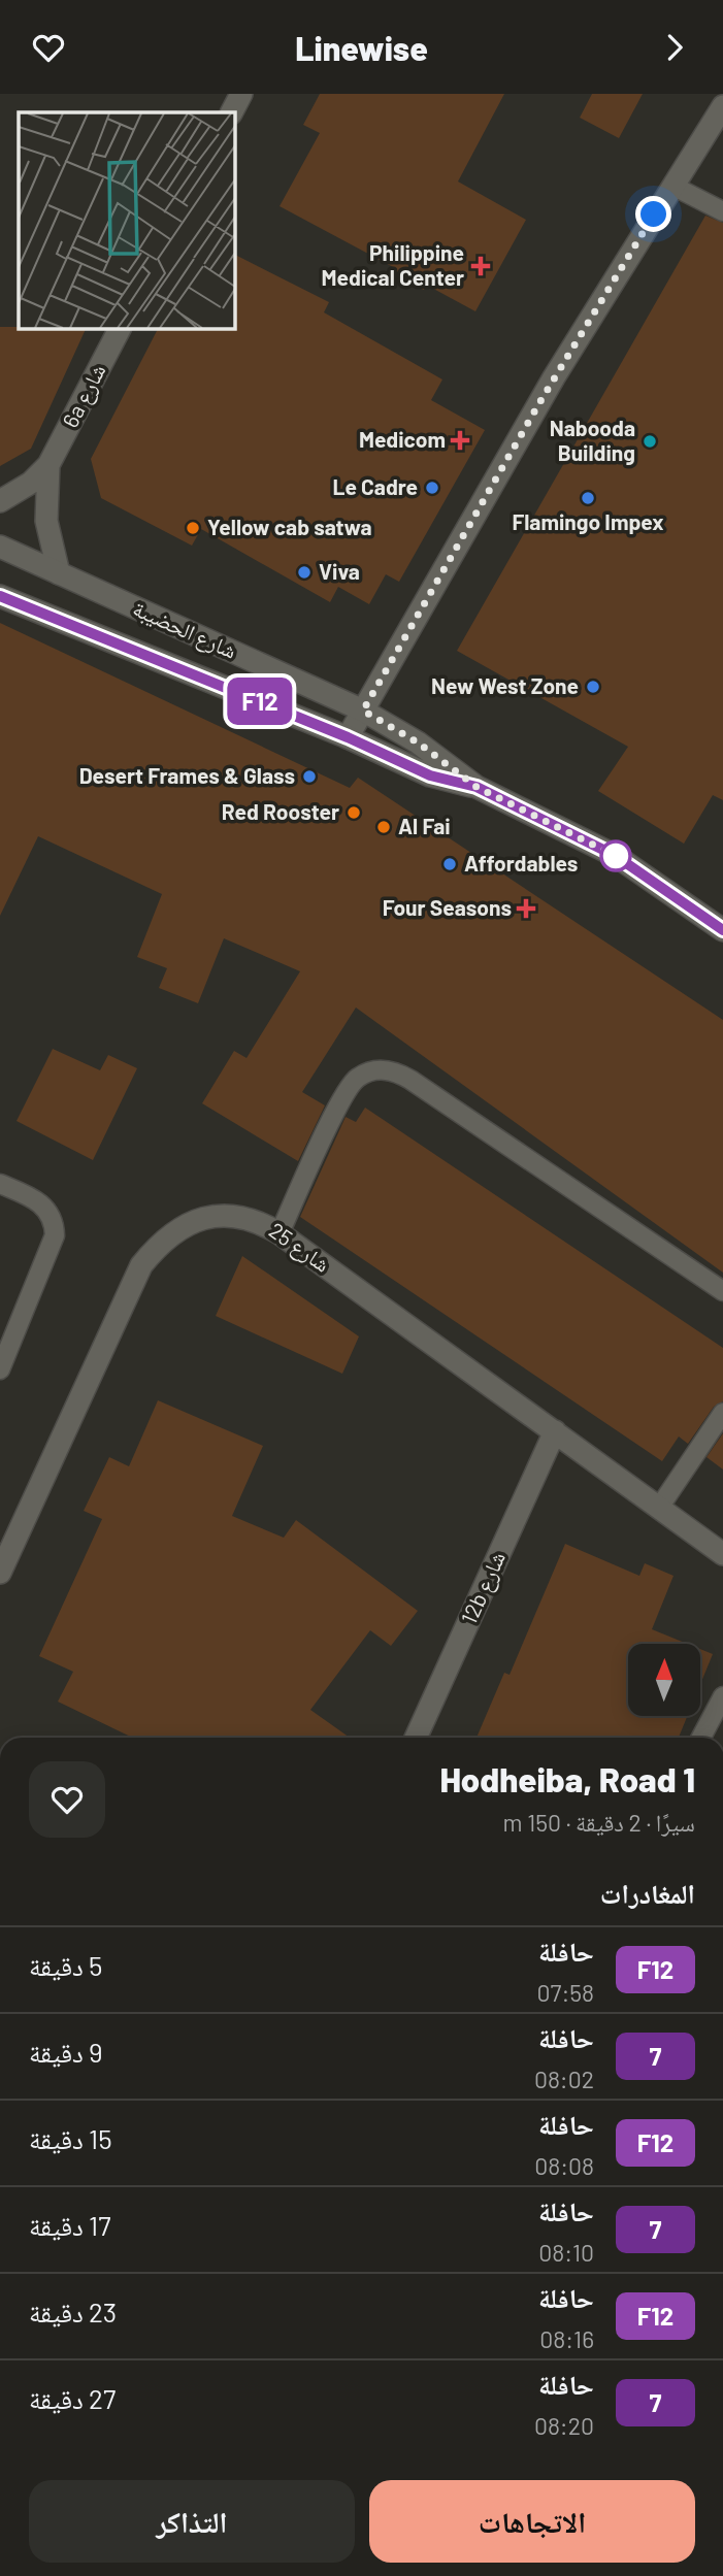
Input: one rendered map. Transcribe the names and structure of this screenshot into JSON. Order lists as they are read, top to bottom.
{
  "streets": {
    "street": [
      "6a شارع",
      "شارع الحضيبة",
      "شارع 25",
      "12b شارع"
    ]
  },
  "crossings": [
    ["6a شارع", "شارع الحضيبة"],
    ["شارع 25", "12b شارع"]
  ],
  "places": {
    "health": ["Philippine Medical Center", "Medicom", "Four Seasons"],
    "other": [
      "Nabooda Building",
      "Le Cadre",
      "Flamingo Impex",
      "Yellow cab satwa",
      "Viva",
      "New West Zone",
      "Desert Frames & Glass",
      "Red Rooster",
      "Al Fai",
      "Affordables"
    ]
  },
  "lines": ["bus line F12"],
  "north": "top",
  "page": {
    "header": "Linewise",
    "on_map": "F12",
    "heading": [
      ["Hodheiba, Road 1", "سيرًا · 2 دقيقة · 150 m"],
      "المغادرات"
    ],
    "list": [
      {
        "mark": "F12",
        "name": "حافلة",
        "note": "07:58",
        "value": "5 دقيقة"
      },
      {
        "mark": "7",
        "name": "حافلة",
        "note": "08:02",
        "value": "9 دقيقة"
      },
      {
        "mark": "F12",
        "name": "حافلة",
        "note": "08:08",
        "value": "15 دقيقة"
      },
      {
        "mark": "7",
        "name": "حافلة",
        "note": "08:10",
        "value": "17 دقيقة"
      },
      {
        "mark": "F12",
        "name": "حافلة",
        "note": "08:16",
        "value": "23 دقيقة"
      },
      {
        "mark": "7",
        "name": "حافلة",
        "note": "08:20",
        "value": "27 دقيقة"
      }
    ],
    "buttons": ["الاتجاهات", "التذاكر"]
  }
}
